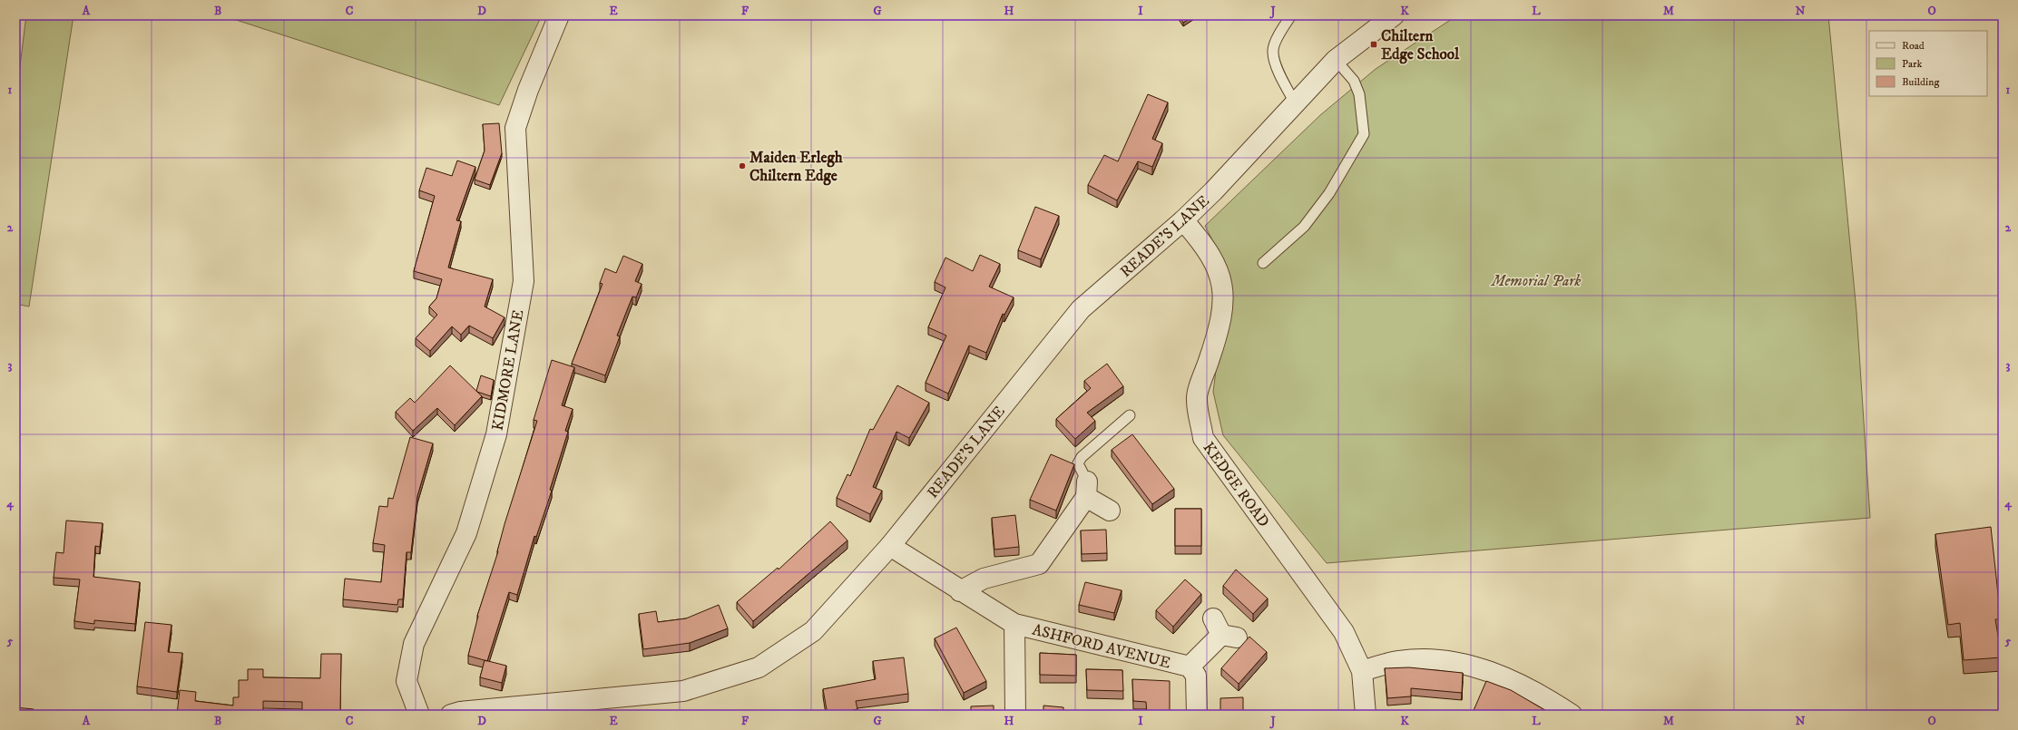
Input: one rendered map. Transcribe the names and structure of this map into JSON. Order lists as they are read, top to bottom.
{
  "streets": {
    "street": [
      "READE'S LANE",
      "KIDMORE LANE",
      "KEDGE ROAD",
      "ASHFORD AVENUE"
    ]
  },
  "crossings": [
    ["READE'S LANE", "KEDGE ROAD"],
    ["READE'S LANE", "ASHFORD AVENUE"]
  ],
  "parks": ["Memorial Park"],
  "places": {
    "transit": ["Chiltern Edge School"],
    "other": ["Maiden Erlegh Chiltern Edge"]
  },
  "legend": ["Road", "Park", "Building"],
  "grid": {
    "columns": [
      "A",
      "B",
      "C",
      "D",
      "E",
      "F",
      "G",
      "H",
      "I",
      "J",
      "K",
      "L",
      "M",
      "N",
      "O"
    ],
    "rows": [
      "1",
      "2",
      "3",
      "4",
      "5"
    ]
  }
}
